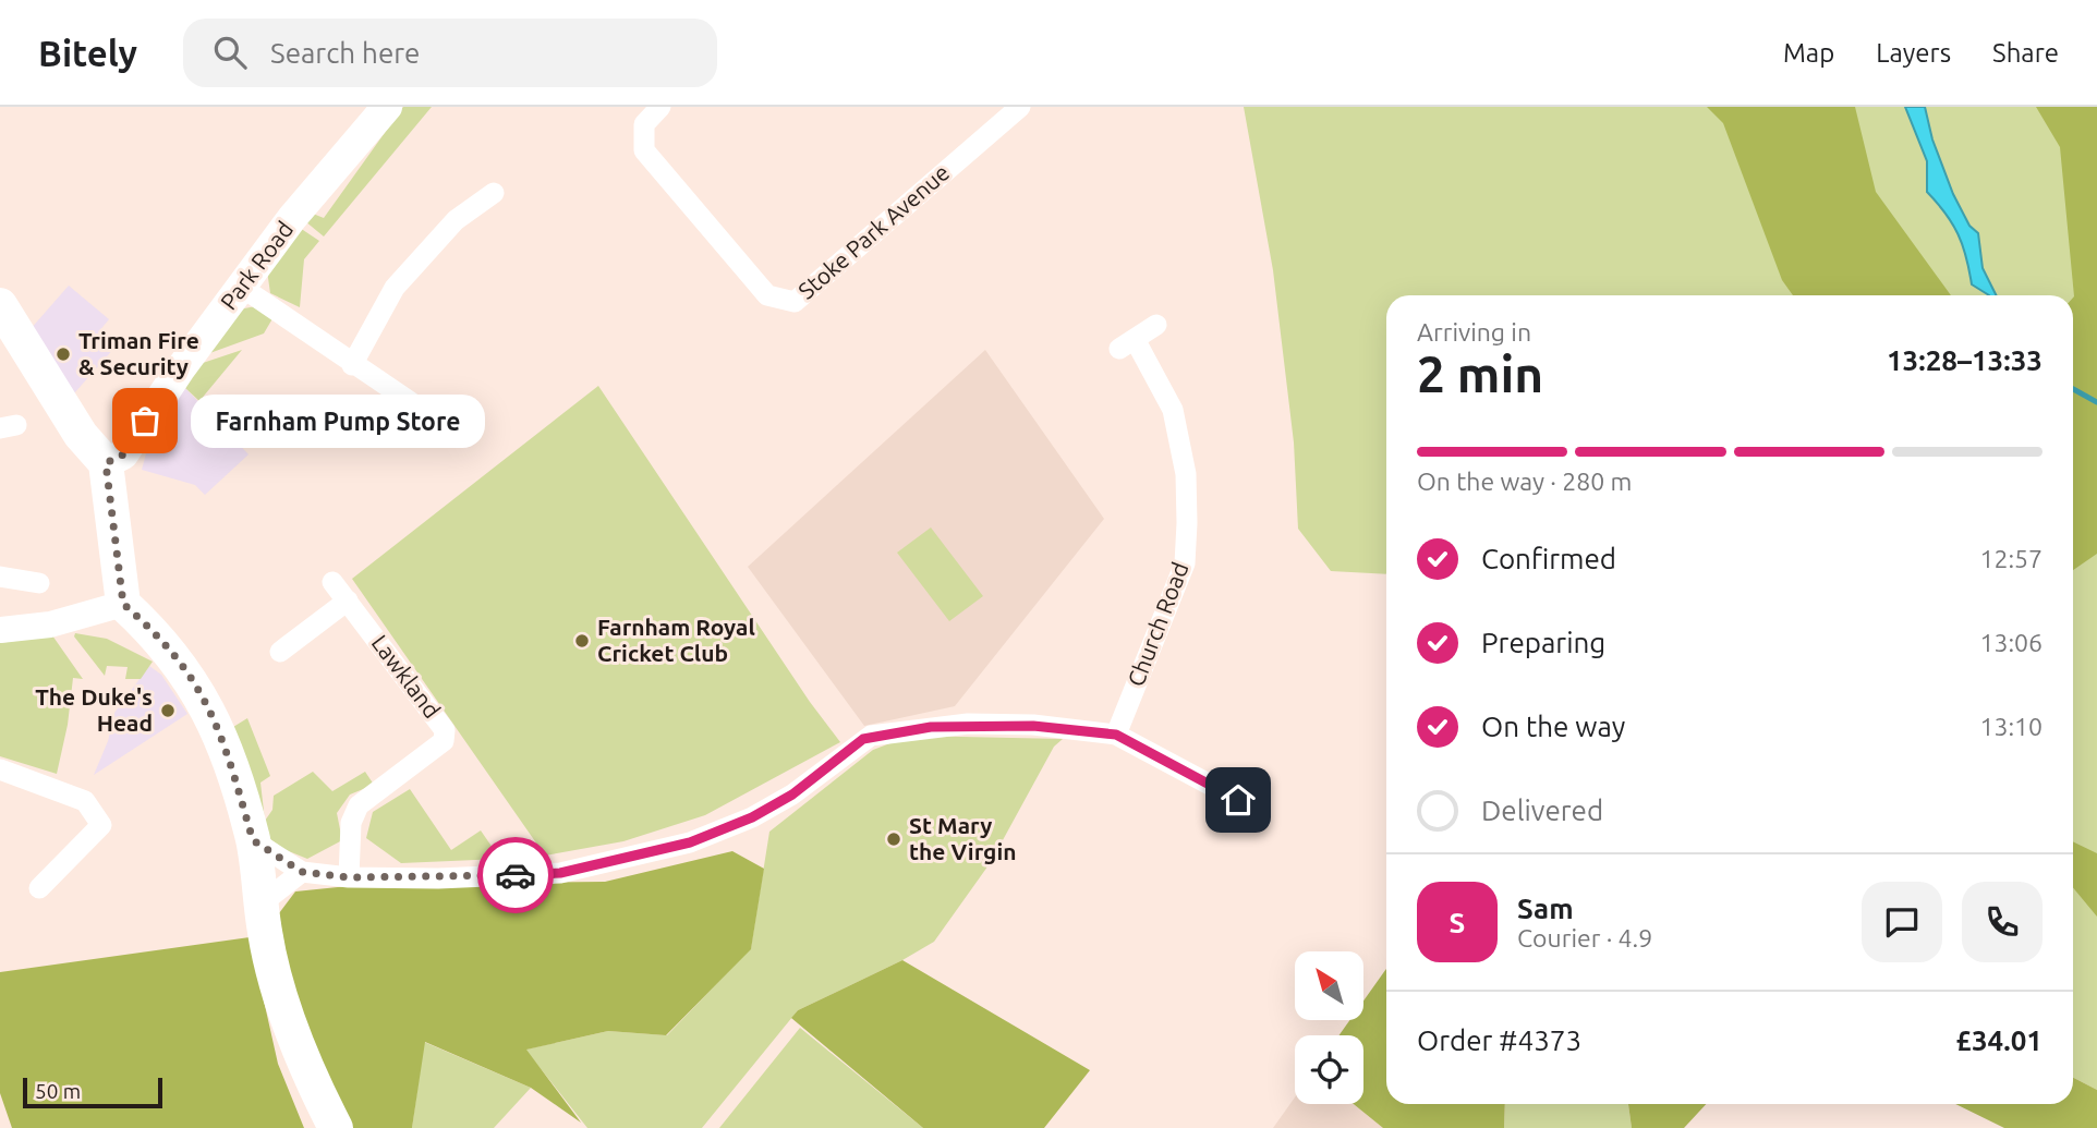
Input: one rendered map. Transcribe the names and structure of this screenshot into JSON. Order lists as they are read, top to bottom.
{
  "streets": {
    "main road": ["Park Road"],
    "street": ["Stoke Park Avenue", "Church Road", "Lawkland"]
  },
  "places": [
    "Triman Fire & Security",
    "Farnham Pump Store",
    "Farnham Royal Cricket Club",
    "The Duke's Head",
    "St Mary the Virgin"
  ],
  "scale_bar": "50 m",
  "north": "top left",
  "page": {
    "header": "Bitely",
    "search": "Search here",
    "nav": ["Map", "Layers", "Share"],
    "heading": ["2 min", "Arriving in", "13:28–13:33"],
    "panel": [
      "Sam",
      "Courier · 4.9",
      "Order #4373",
      "£34.01"
    ],
    "bubble": "Farnham Pump Store",
    "bar": "On the way · 280 m",
    "list": [
      ["Confirmed", "12:57"],
      ["Preparing", "13:06"],
      ["On the way", "13:10"],
      "Delivered"
    ],
    "round": "S",
    "scale": "50 m"
  }
}
